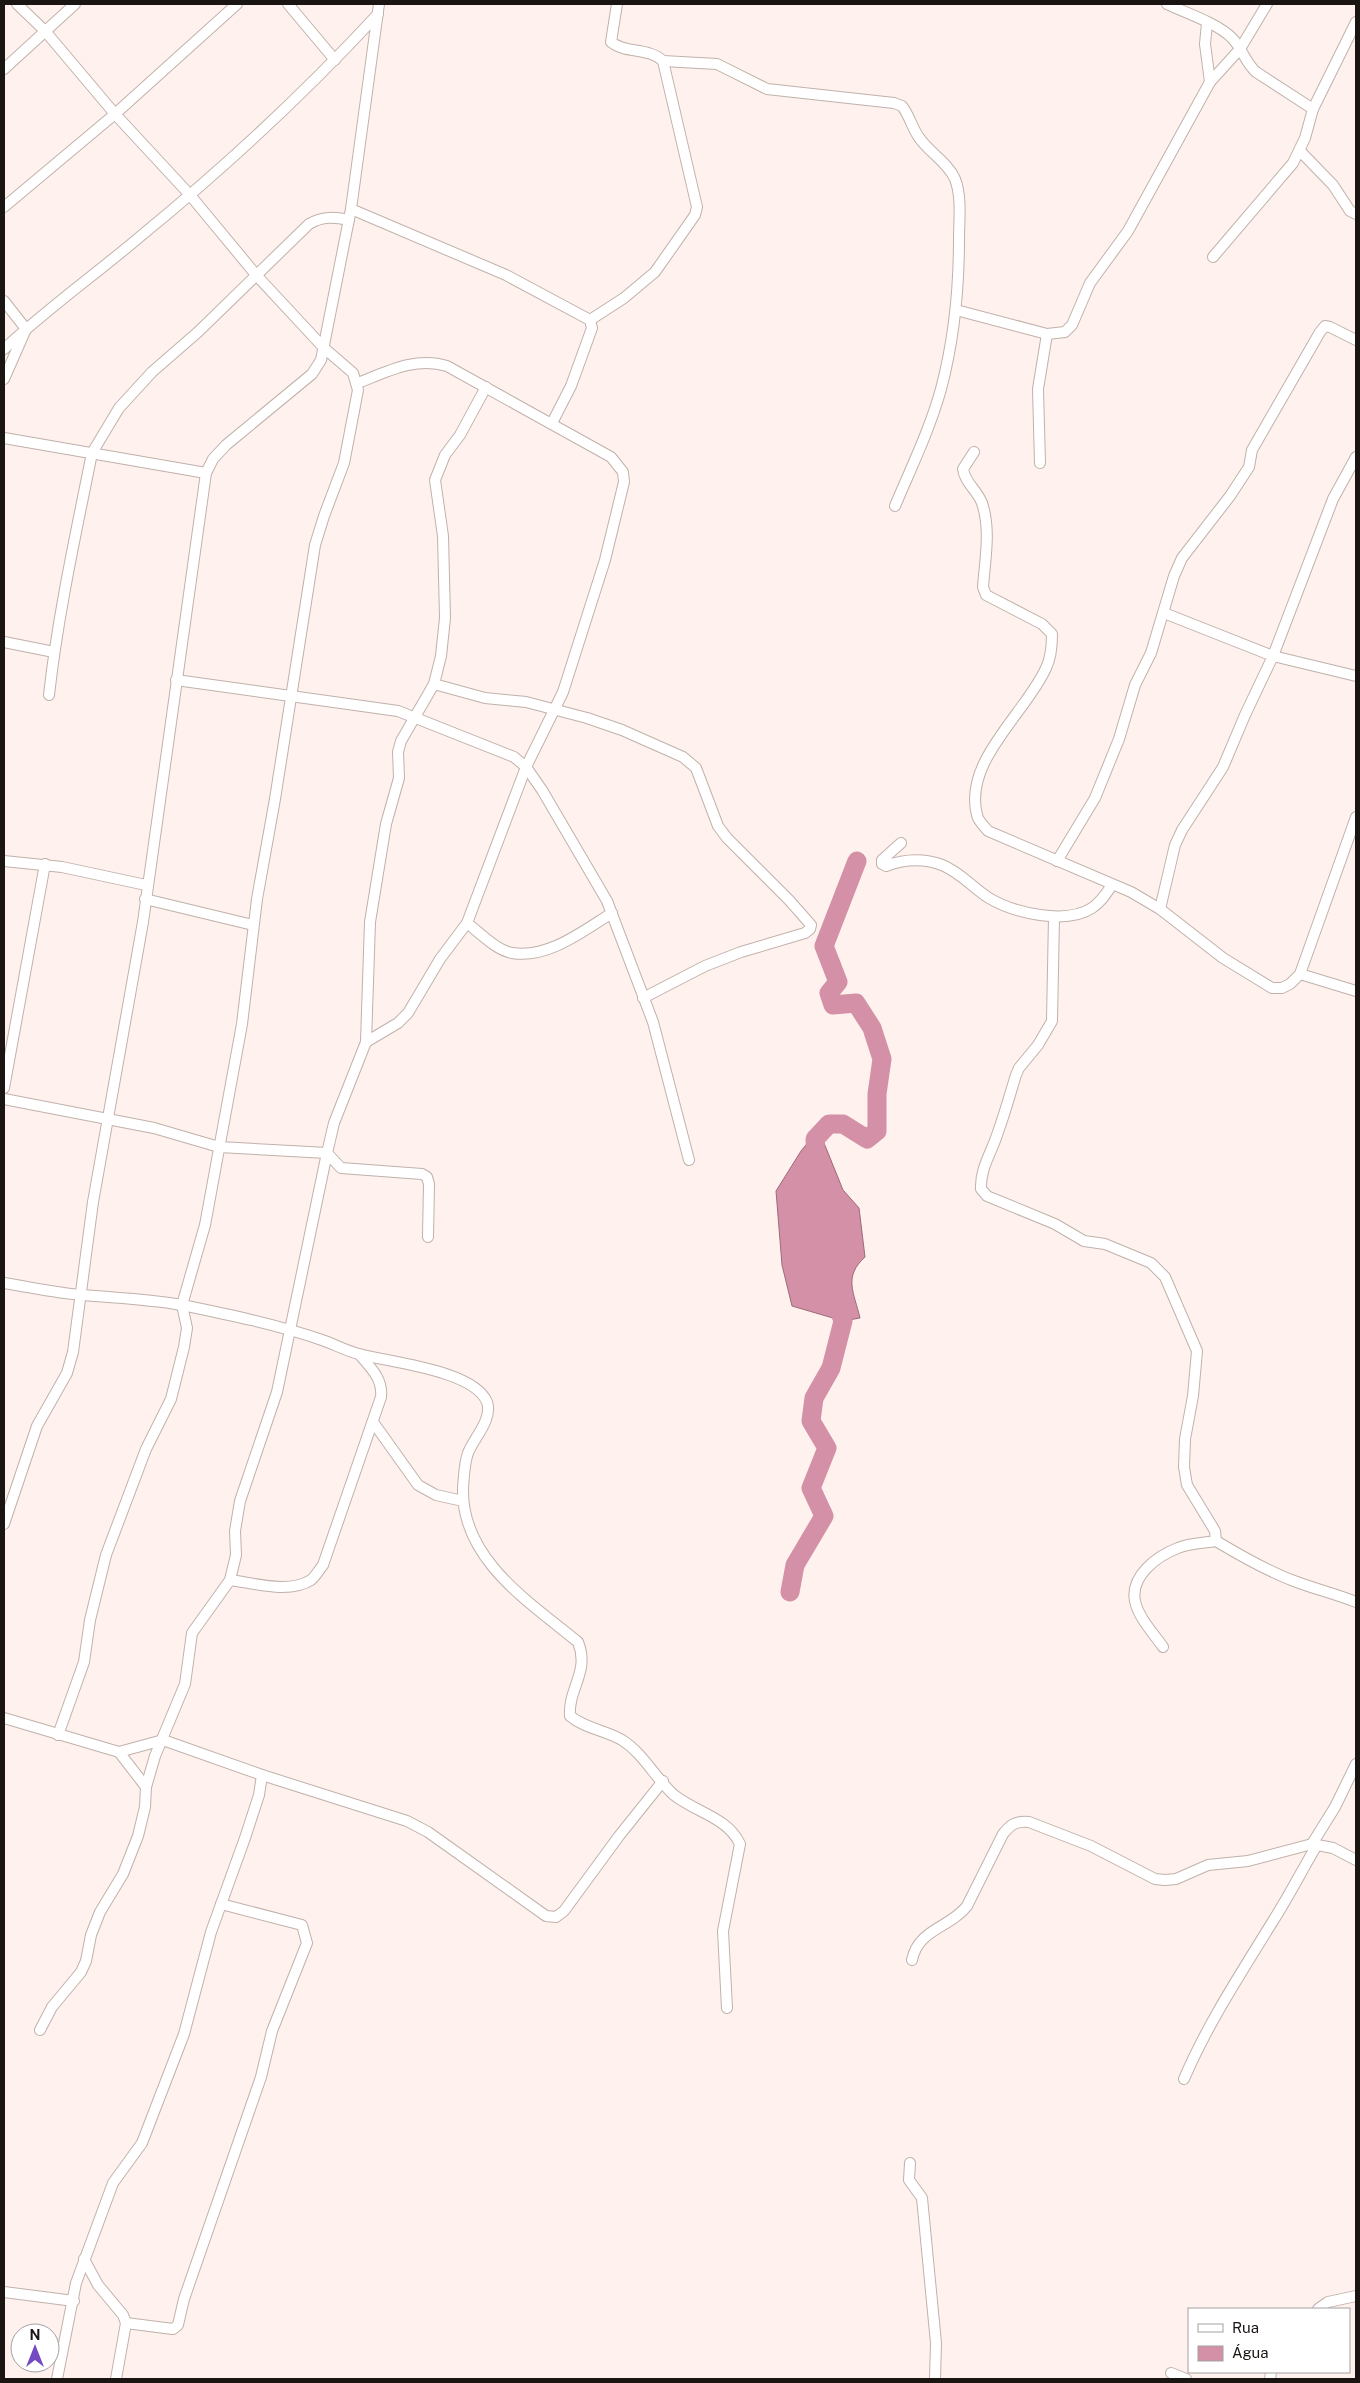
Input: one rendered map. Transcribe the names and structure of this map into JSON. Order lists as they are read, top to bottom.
{
  "legend": ["Rua", "Água"],
  "north": "top"
}
